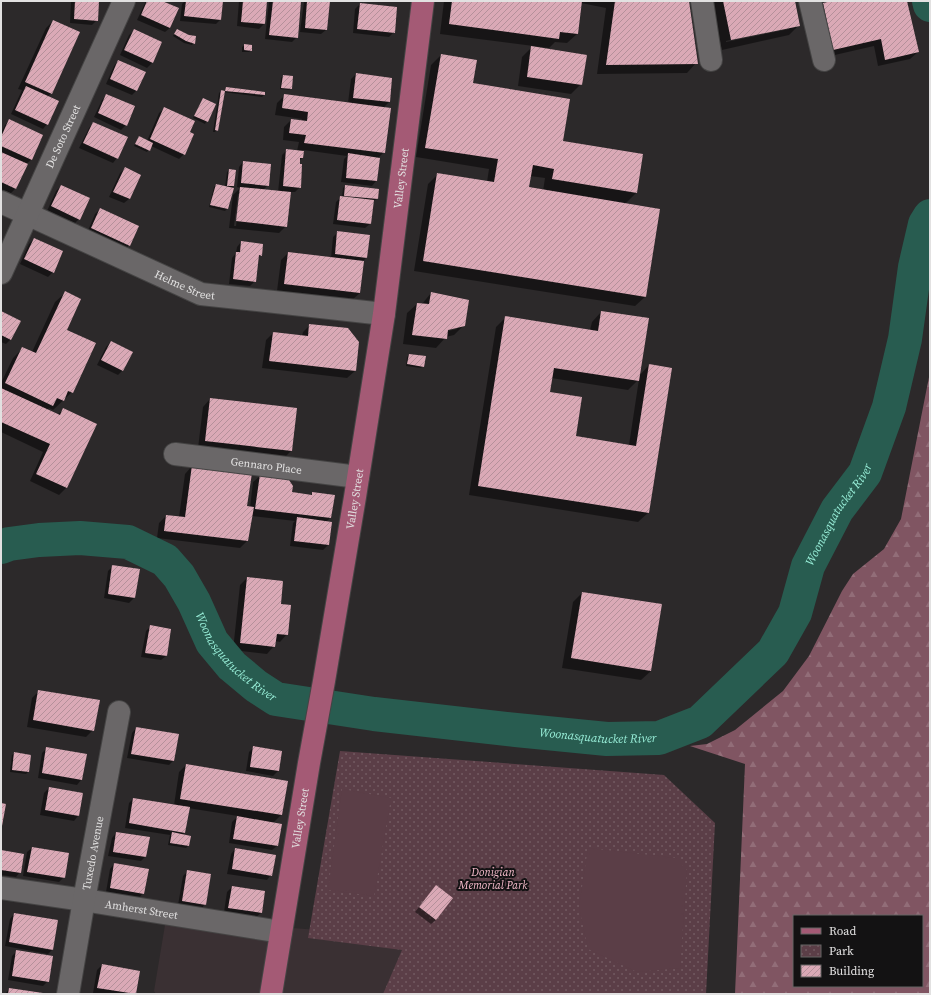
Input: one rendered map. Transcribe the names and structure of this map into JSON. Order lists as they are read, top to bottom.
{
  "streets": {
    "main road": ["Valley Street"],
    "street": [
      "De Soto Street",
      "Helme Street",
      "Gennaro Place",
      "Tuxedo Avenue",
      "Amherst Street"
    ]
  },
  "crossings": [
    ["De Soto Street", "Helme Street"],
    ["Valley Street", "Helme Street"],
    ["Valley Street", "Gennaro Place"],
    ["Valley Street", "Amherst Street"],
    ["Tuxedo Avenue", "Amherst Street"]
  ],
  "water": ["Woonasquatucket River"],
  "parks": ["Donigian Memorial Park"],
  "legend": ["Road", "Park", "Building"]
}
